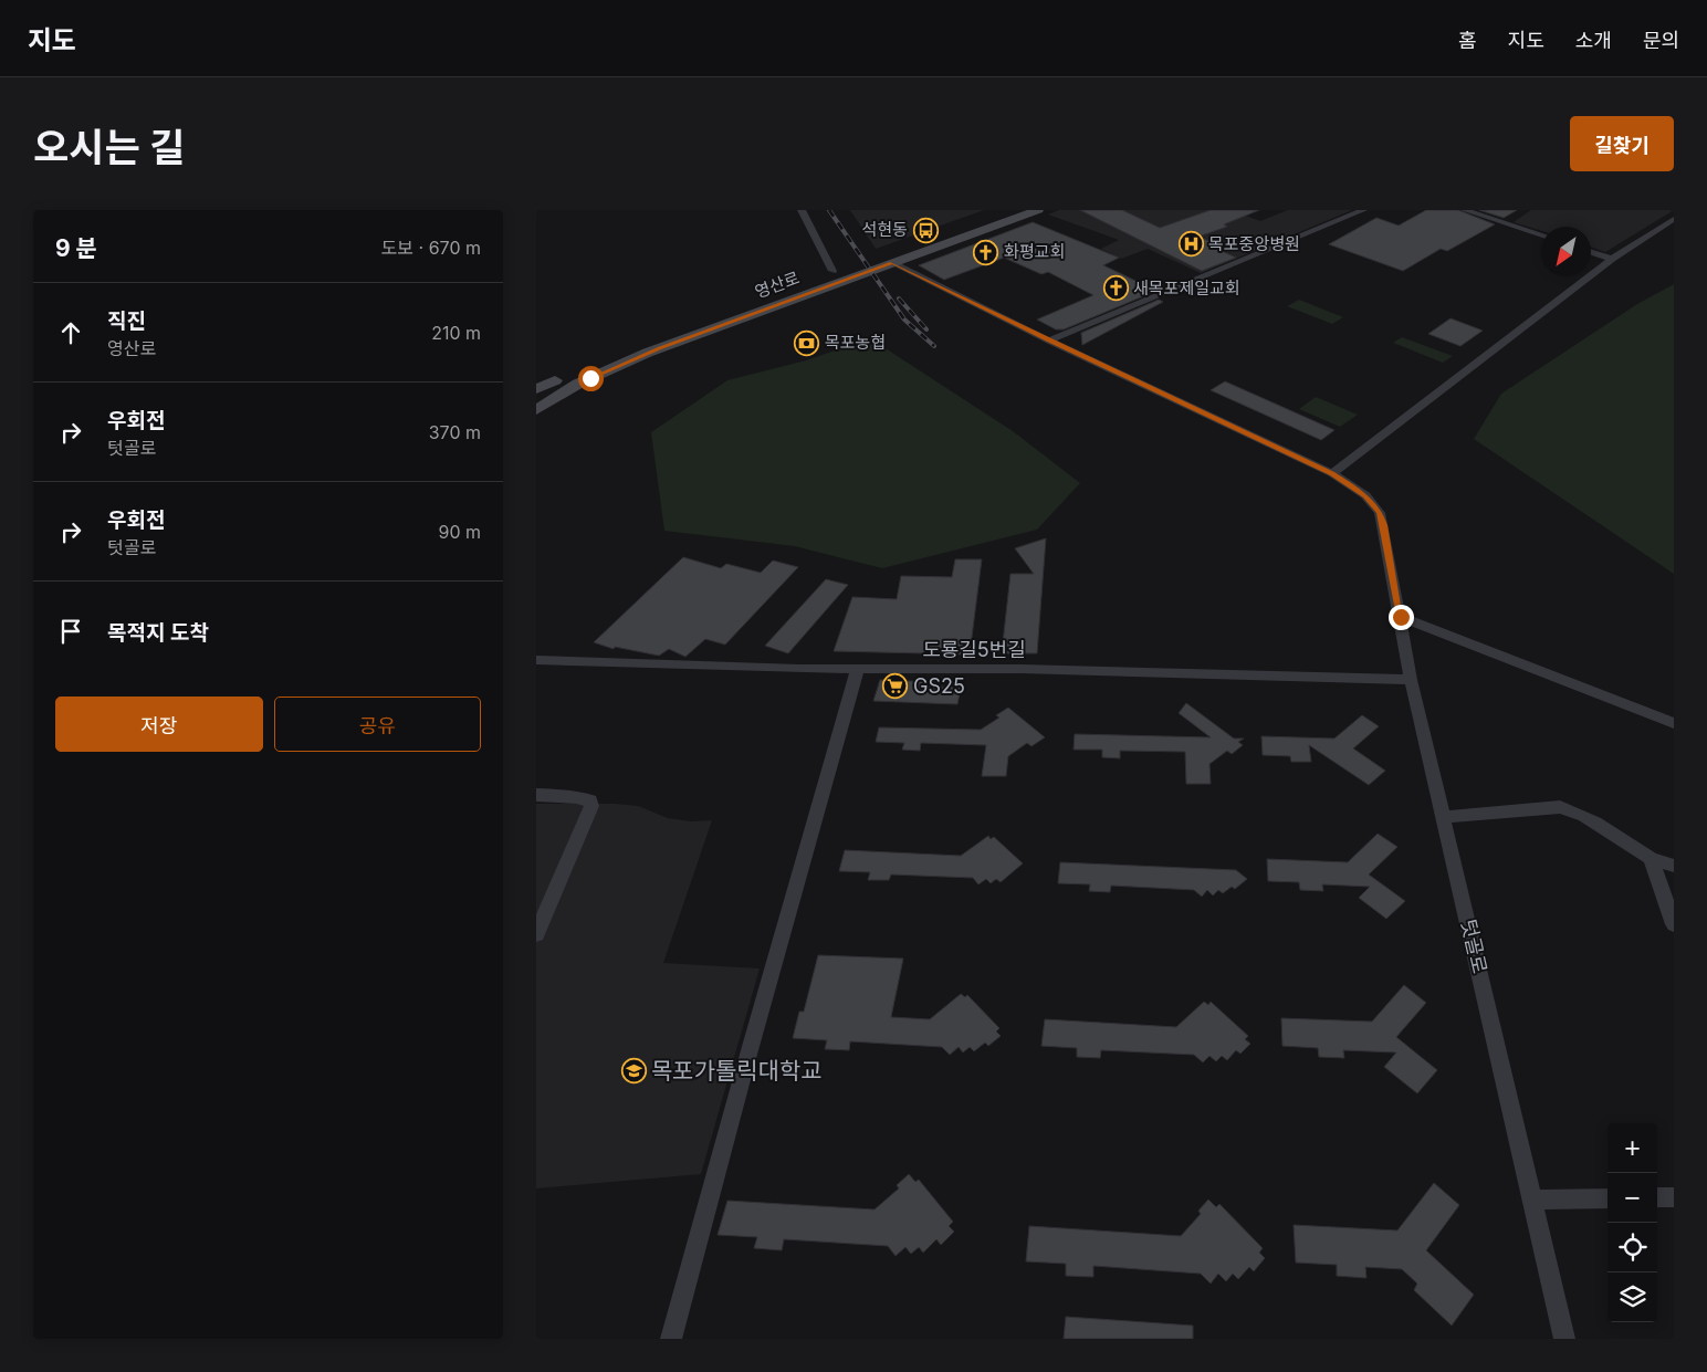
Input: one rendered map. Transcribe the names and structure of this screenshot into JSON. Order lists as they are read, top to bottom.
{
  "streets": {
    "street": ["영산로", "도룡길5번길", "텃골로"]
  },
  "crossings": [
    ["영산로", "텃골로"],
    ["도룡길5번길", "텃골로"]
  ],
  "places": {
    "bus stop": ["석현동"],
    "hospital": ["목포중앙병원"],
    "church": ["화평교회", "새목포제일교회"],
    "bank": ["목포농협"],
    "supermarket": ["GS25"],
    "school or university": ["목포가톨릭대학교"]
  },
  "north": "bottom left",
  "page": {
    "header": "지도",
    "nav": [
      "홈",
      "지도",
      "소개",
      "문의"
    ],
    "title": "오시는 길",
    "buttons": [
      "길찾기",
      ["저장", "공유"]
    ],
    "heading": ["9 분", "도보 · 670 m"],
    "list": [
      ["직진", "영산로", "210 m"],
      ["우회전", "텃골로", "370 m"],
      ["우회전", "텃골로", "90 m"],
      "목적지 도착"
    ],
    "map_buttons": ["+", "−"]
  }
}
